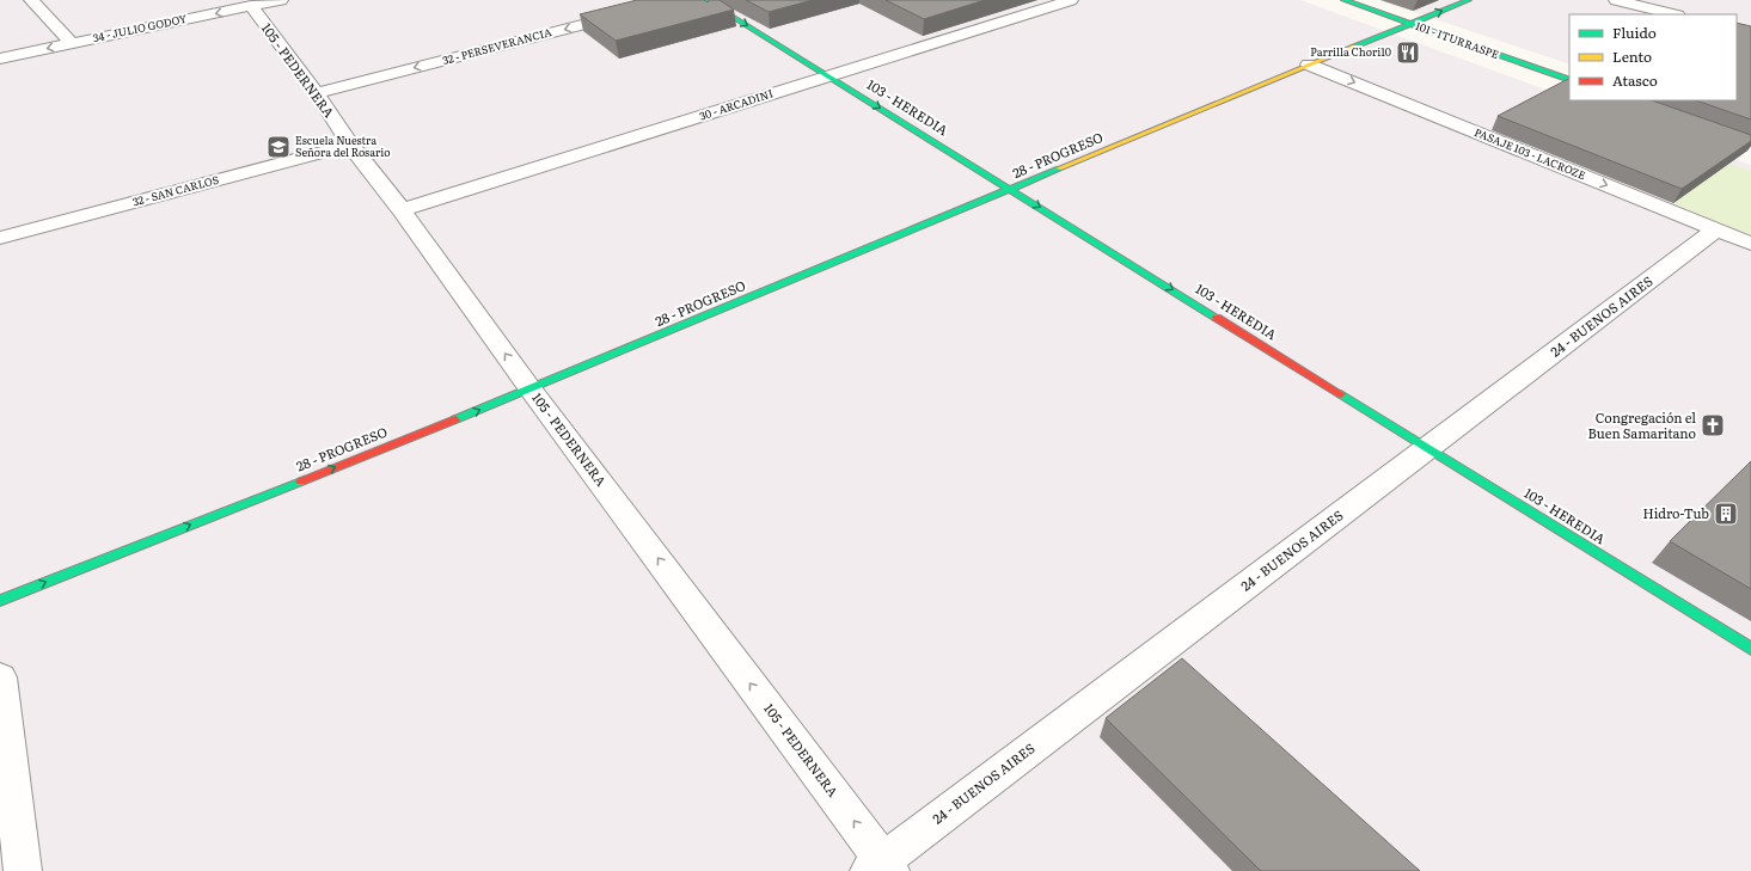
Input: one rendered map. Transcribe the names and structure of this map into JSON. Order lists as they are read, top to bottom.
{
  "streets": {
    "street": [
      "34 - JULIO GODOY",
      "101 - ITURRASPE",
      "32 - PERSEVERANCIA",
      "105 - PEDERNERA",
      "30 - ARCADINI",
      "103 - HEREDIA",
      "PASAJE 103 - LACROZE",
      "28 - PROGRESO",
      "32 - SAN CARLOS",
      "24 - BUENOS AIRES"
    ]
  },
  "crossings": [
    ["34 - JULIO GODOY", "105 - PEDERNERA"],
    ["101 - ITURRASPE", "28 - PROGRESO"],
    ["32 - PERSEVERANCIA", "105 - PEDERNERA"],
    ["105 - PEDERNERA", "30 - ARCADINI"],
    ["105 - PEDERNERA", "28 - PROGRESO"],
    ["105 - PEDERNERA", "32 - SAN CARLOS"],
    ["105 - PEDERNERA", "24 - BUENOS AIRES"],
    ["30 - ARCADINI", "103 - HEREDIA"],
    ["103 - HEREDIA", "28 - PROGRESO"],
    ["103 - HEREDIA", "24 - BUENOS AIRES"],
    ["PASAJE 103 - LACROZE", "28 - PROGRESO"],
    ["PASAJE 103 - LACROZE", "24 - BUENOS AIRES"]
  ],
  "one_way": [
    "34 - JULIO GODOY",
    "32 - PERSEVERANCIA",
    "105 - PEDERNERA",
    "103 - HEREDIA",
    "PASAJE 103 - LACROZE",
    "28 - PROGRESO"
  ],
  "places": {
    "restaurant": ["Parrilla Chori10"],
    "school or university": ["Escuela Nuestra Señora del Rosario"],
    "church": ["Congregación el Buen Samaritano"],
    "building": ["Hidro-Tub"]
  },
  "legend": ["Fluido", "Lento", "Atasco"]
}
